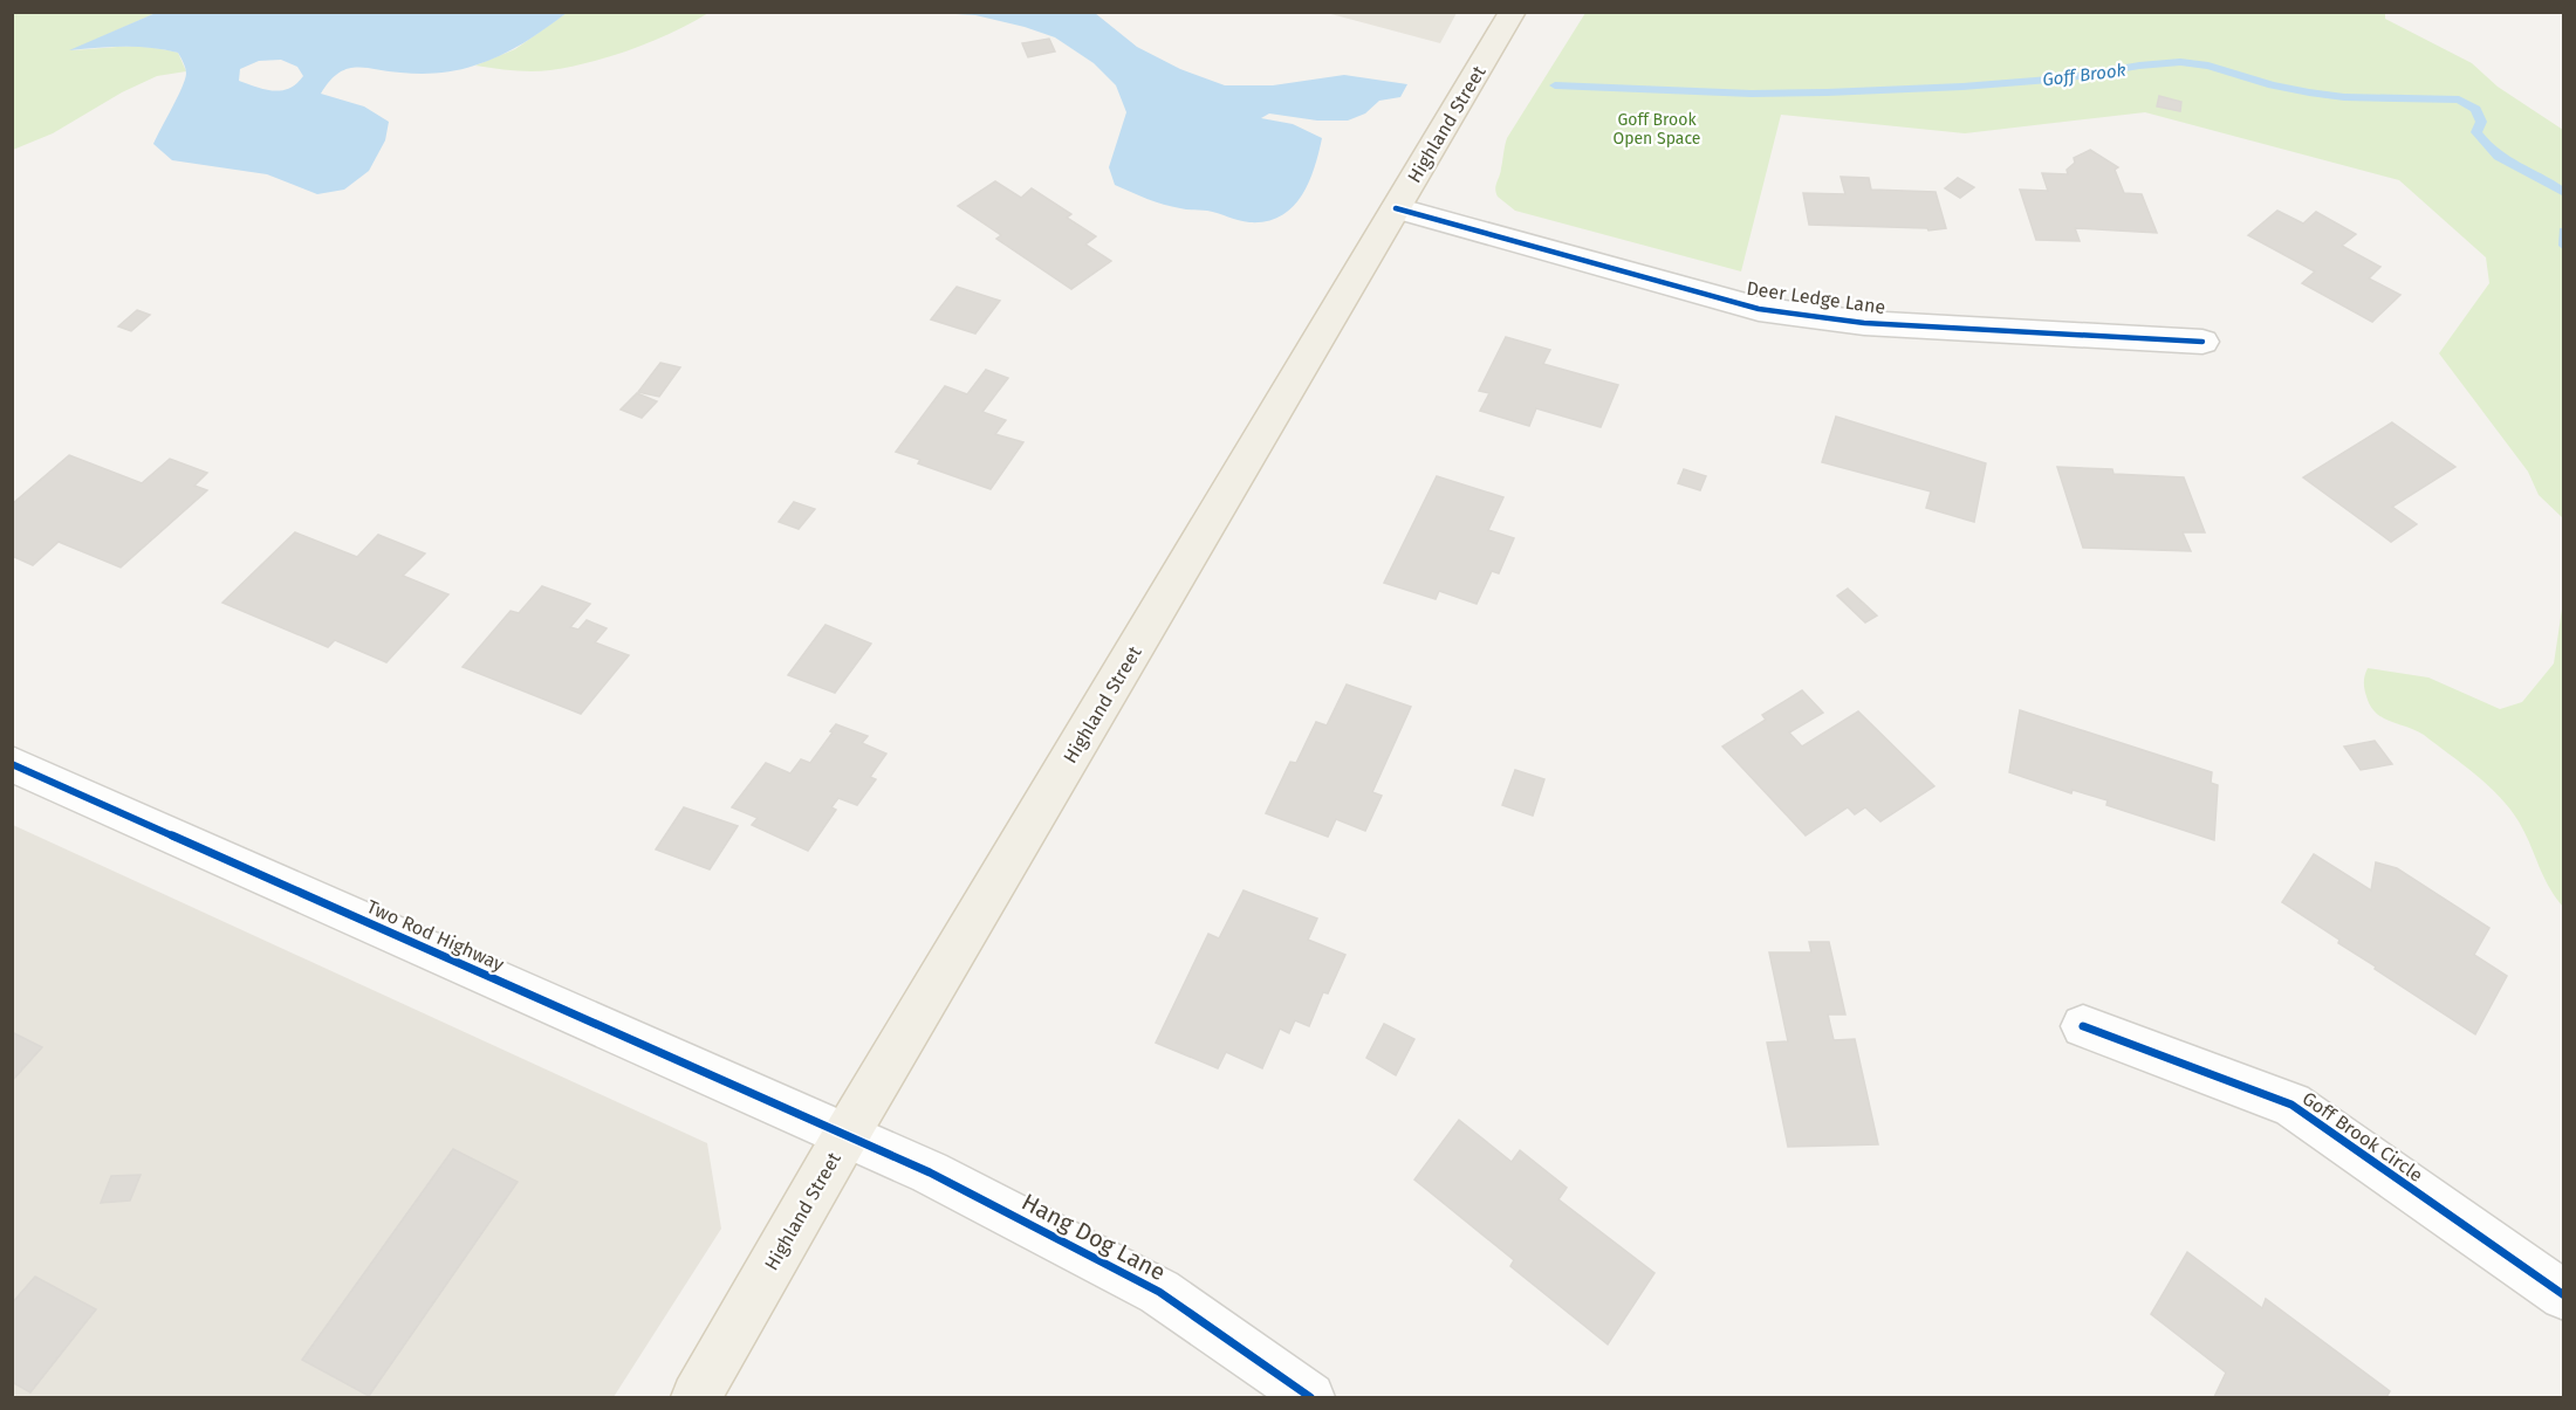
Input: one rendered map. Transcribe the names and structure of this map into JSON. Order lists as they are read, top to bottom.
{
  "streets": {
    "main road": ["Highland Street"],
    "street": [
      "Deer Ledge Lane",
      "Two Rod Highway",
      "Goff Brook Circle",
      "Hang Dog Lane"
    ]
  },
  "crossings": [
    ["Highland Street", "Deer Ledge Lane"],
    ["Highland Street", "Two Rod Highway"],
    ["Highland Street", "Hang Dog Lane"],
    ["Two Rod Highway", "Hang Dog Lane"]
  ],
  "water": ["Goff Brook"],
  "parks": ["Goff Brook Open Space"]
}
